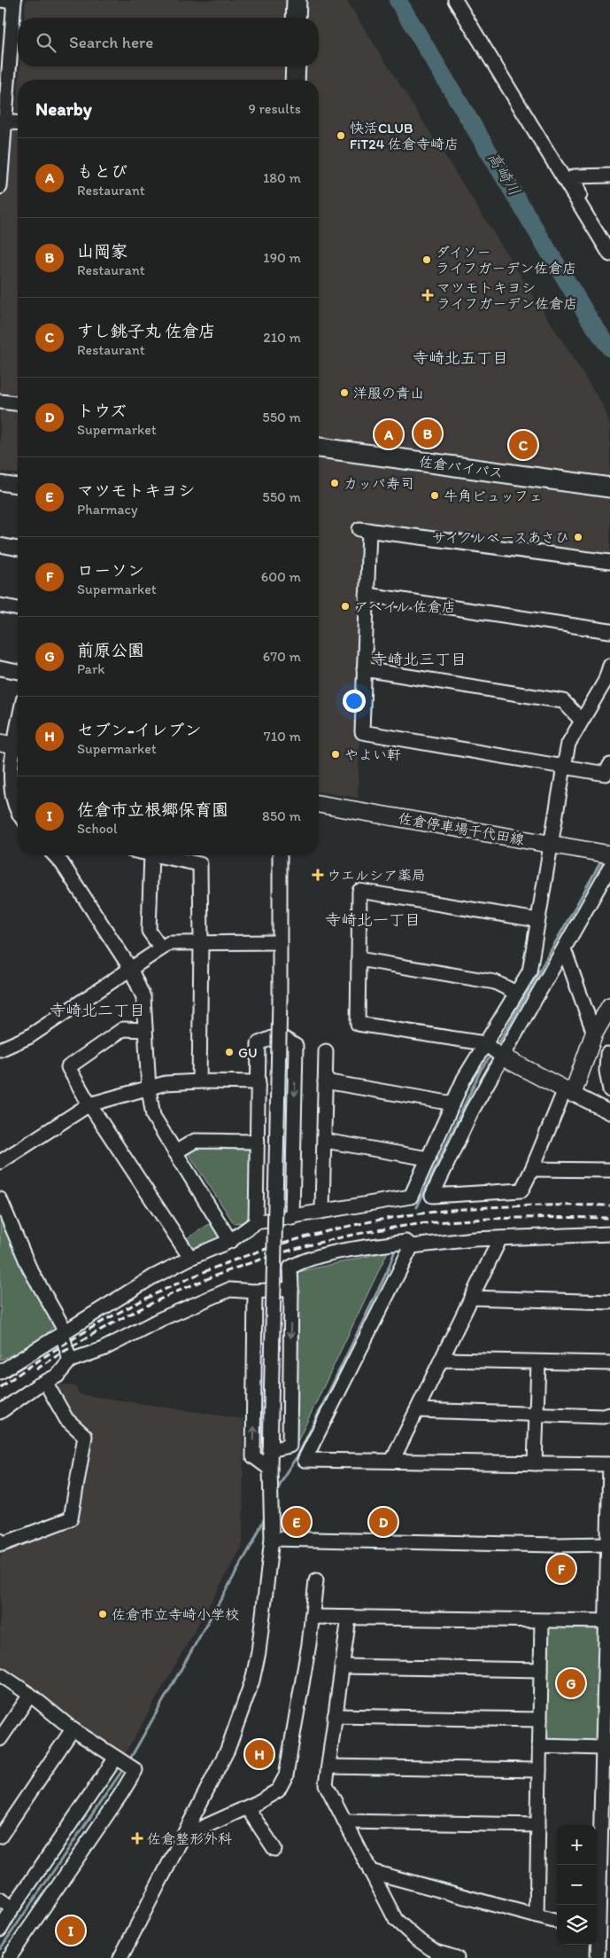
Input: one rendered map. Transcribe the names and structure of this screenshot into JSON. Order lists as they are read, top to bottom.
{
  "streets": {
    "highway": ["佐倉バイパス"],
    "main road": ["佐倉停車場千代田線"]
  },
  "districts": [
    "寺崎北五丁目",
    "寺崎北三丁目",
    "寺崎北一丁目",
    "寺崎北二丁目"
  ],
  "water": ["高崎川"],
  "places": {
    "other": [
      "快活CLUB FiT24 佐倉寺崎店",
      "ダイソー ライフガーデン佐倉店",
      "洋服の青山",
      "カッパ寿司",
      "牛角ビュッフェ",
      "サイクルベースあさひ",
      "アベイル 佐倉店",
      "やよい軒",
      "GU",
      "佐倉市立寺崎小学校"
    ],
    "health": ["マツモトキヨシ ライフガーデン佐倉店", "ウエルシア薬局", "佐倉整形外科"]
  },
  "page": {
    "search": "Search here",
    "heading": ["Nearby", "9 results"],
    "list": [
      {
        "mark": "A",
        "name": "もとび",
        "note": "Restaurant",
        "value": "180 m"
      },
      {
        "mark": "B",
        "name": "山岡家",
        "note": "Restaurant",
        "value": "190 m"
      },
      {
        "mark": "C",
        "name": "すし銚子丸 佐倉店",
        "note": "Restaurant",
        "value": "210 m"
      },
      {
        "mark": "D",
        "name": "トウズ",
        "note": "Supermarket",
        "value": "550 m"
      },
      {
        "mark": "E",
        "name": "マツモトキヨシ",
        "note": "Pharmacy",
        "value": "550 m"
      },
      {
        "mark": "F",
        "name": "ローソン",
        "note": "Supermarket",
        "value": "600 m"
      },
      {
        "mark": "G",
        "name": "前原公園",
        "note": "Park",
        "value": "670 m"
      },
      {
        "mark": "H",
        "name": "セブン-イレブン",
        "note": "Supermarket",
        "value": "710 m"
      },
      {
        "mark": "I",
        "name": "佐倉市立根郷保育園",
        "note": "School",
        "value": "850 m"
      }
    ],
    "pins": [
      "B",
      "A",
      "C",
      "D",
      "E",
      "F",
      "G",
      "H",
      "I"
    ],
    "map_buttons": ["+", "−"]
  }
}
